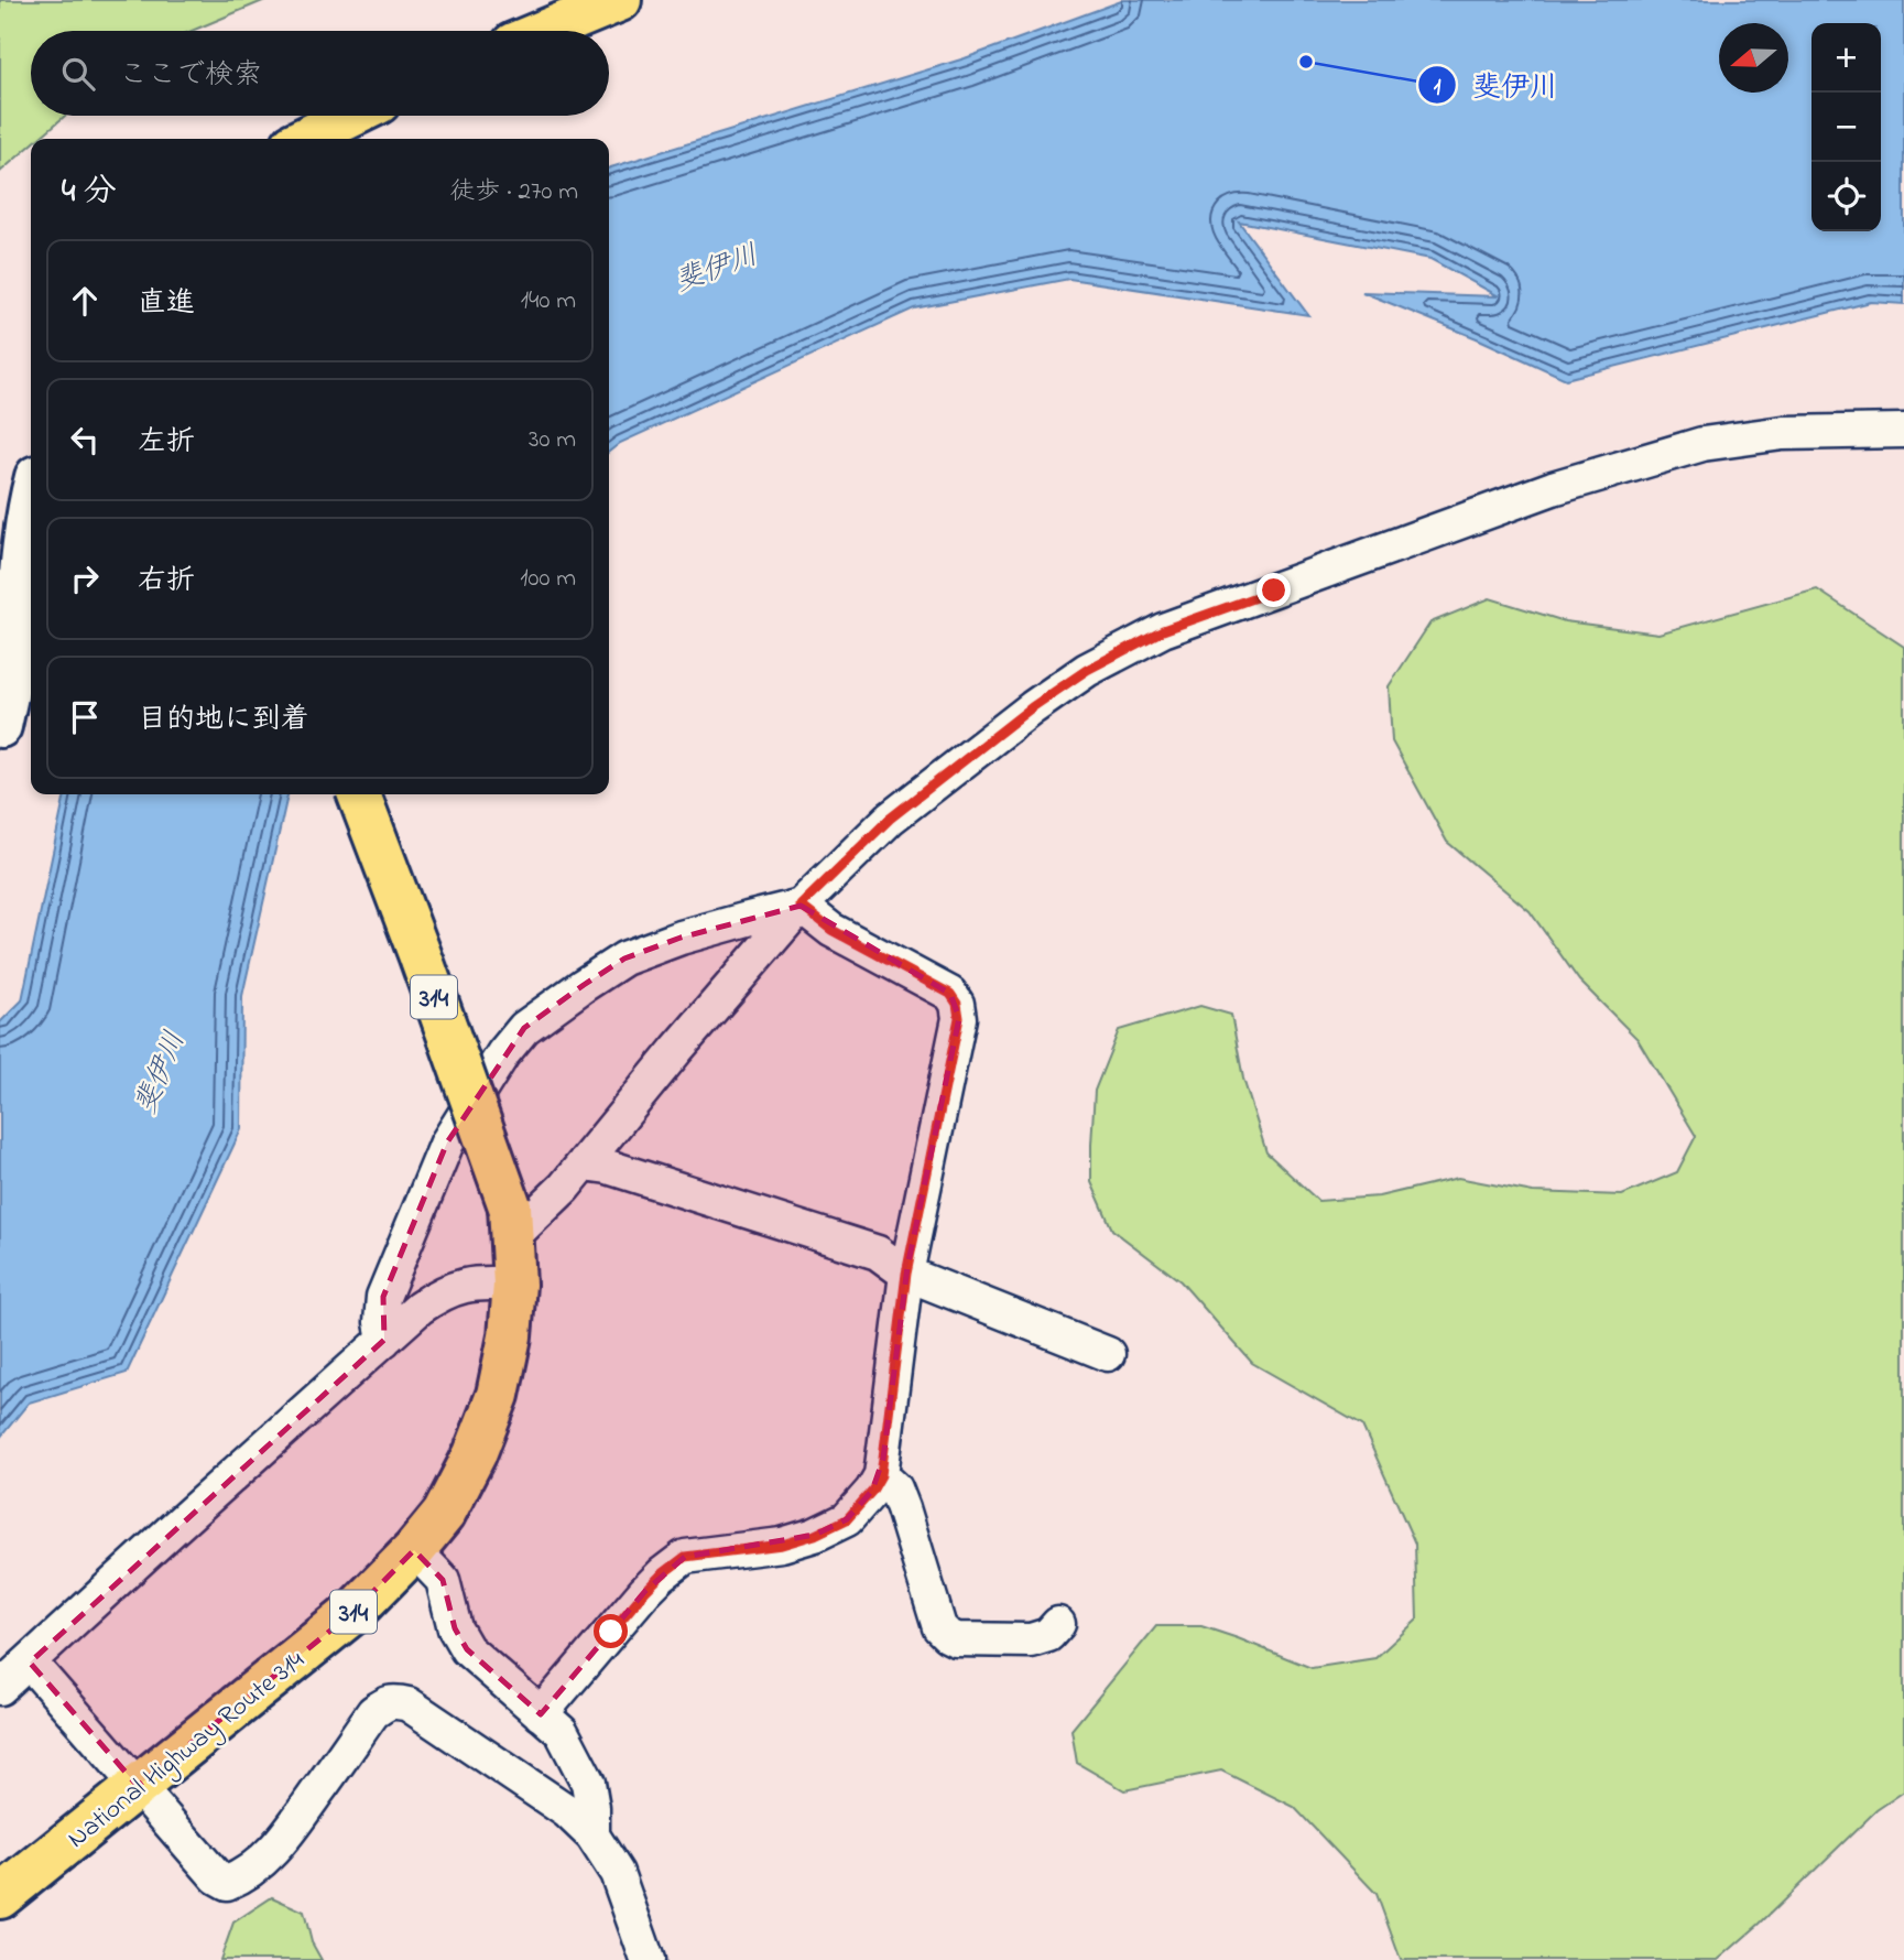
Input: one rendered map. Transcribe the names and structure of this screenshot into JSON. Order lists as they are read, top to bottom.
{
  "streets": {
    "highway": ["314", "National Highway Route 314"]
  },
  "water": ["斐伊川"],
  "places": ["斐伊川"],
  "north": "left",
  "page": {
    "map_buttons": ["+", "−"],
    "search": "ここで検索",
    "heading": ["4 分", "徒歩 · 270 m"],
    "list": [
      ["直進", "140 m"],
      ["左折", "30 m"],
      ["右折", "100 m"],
      "目的地に到着"
    ]
  }
}
